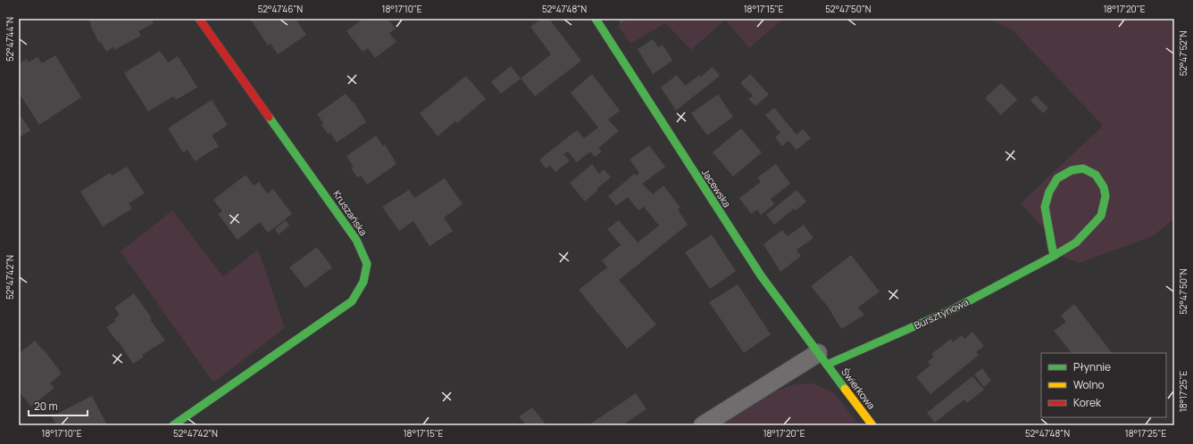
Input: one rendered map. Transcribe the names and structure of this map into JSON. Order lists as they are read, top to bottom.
{
  "streets": {
    "street": [
      "Jacewska",
      "Kruszańska",
      "Bursztynowa",
      "Świerkowa"
    ]
  },
  "crossings": [
    ["Jacewska", "Bursztynowa"],
    ["Jacewska", "Świerkowa"],
    ["Bursztynowa", "Świerkowa"]
  ],
  "legend": ["Płynnie", "Wolno", "Korek"],
  "scale_bar": "20 m",
  "coordinates": [
    "52°47'46\"N",
    "18°17'10\"E",
    "52°47'48\"N",
    "18°17'15\"E",
    "52°47'50\"N",
    "18°17'20\"E",
    "52°47'44\"N",
    "52°47'52\"N",
    "52°47'42\"N",
    "18°17'25\"E"
  ]
}
